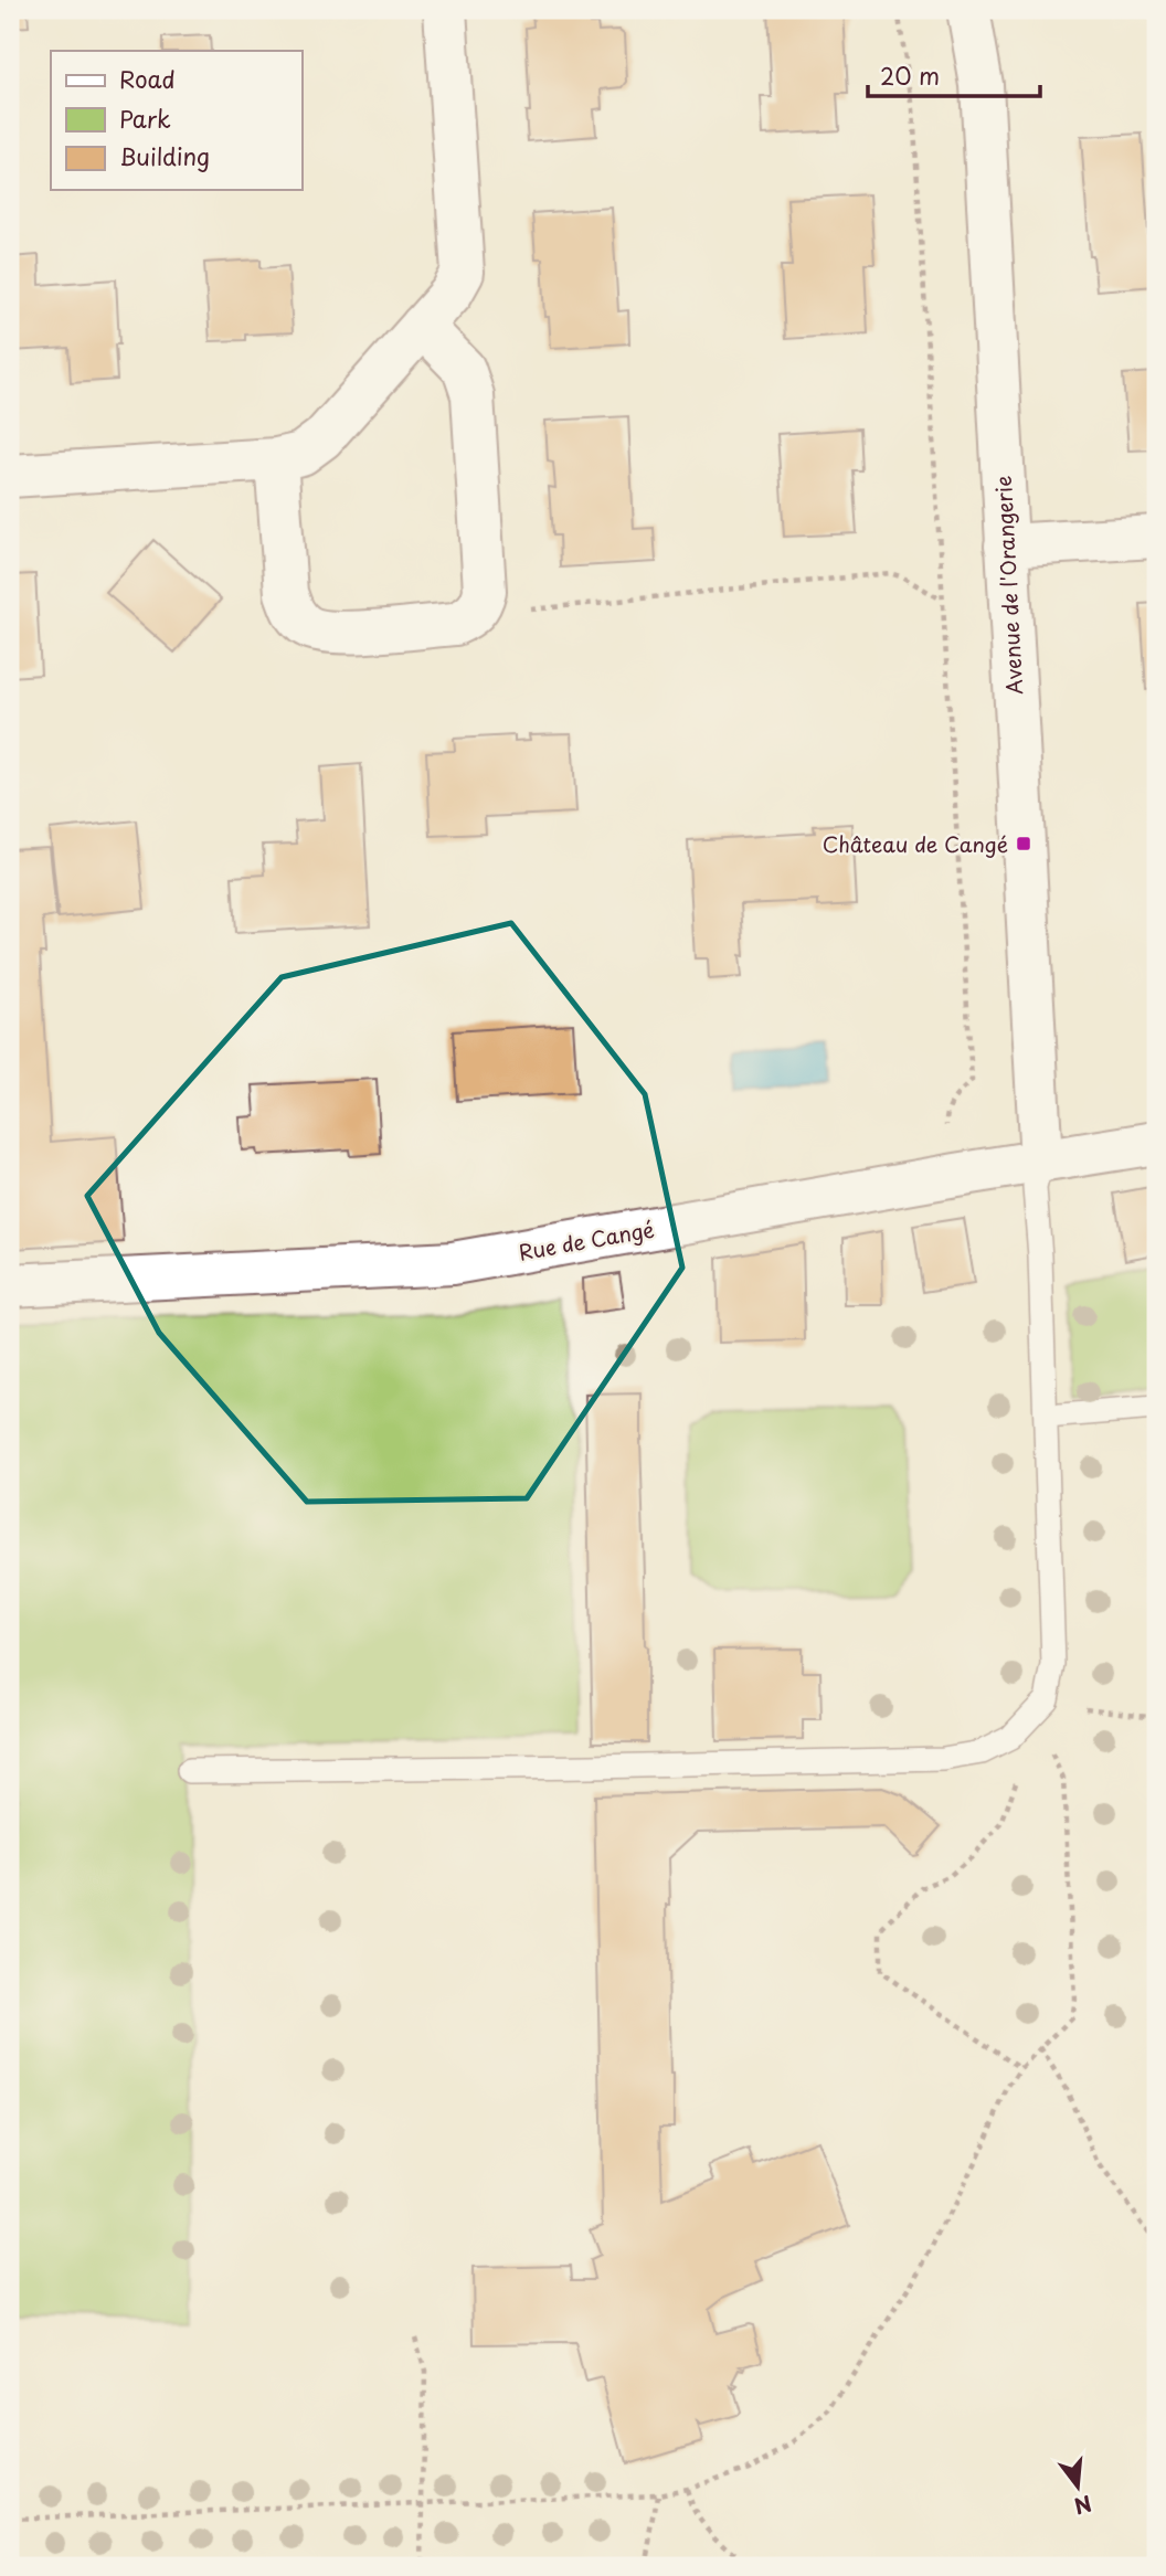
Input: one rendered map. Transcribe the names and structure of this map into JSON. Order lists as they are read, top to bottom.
{
  "streets": {
    "street": ["Avenue de l'Orangerie", "Rue de Cangé"]
  },
  "crossings": [
    ["Avenue de l'Orangerie", "Rue de Cangé"]
  ],
  "places": {
    "transit": ["Château de Cangé"]
  },
  "legend": ["Road", "Park", "Building"],
  "scale_bar": "20 m",
  "north": "bottom"
}
